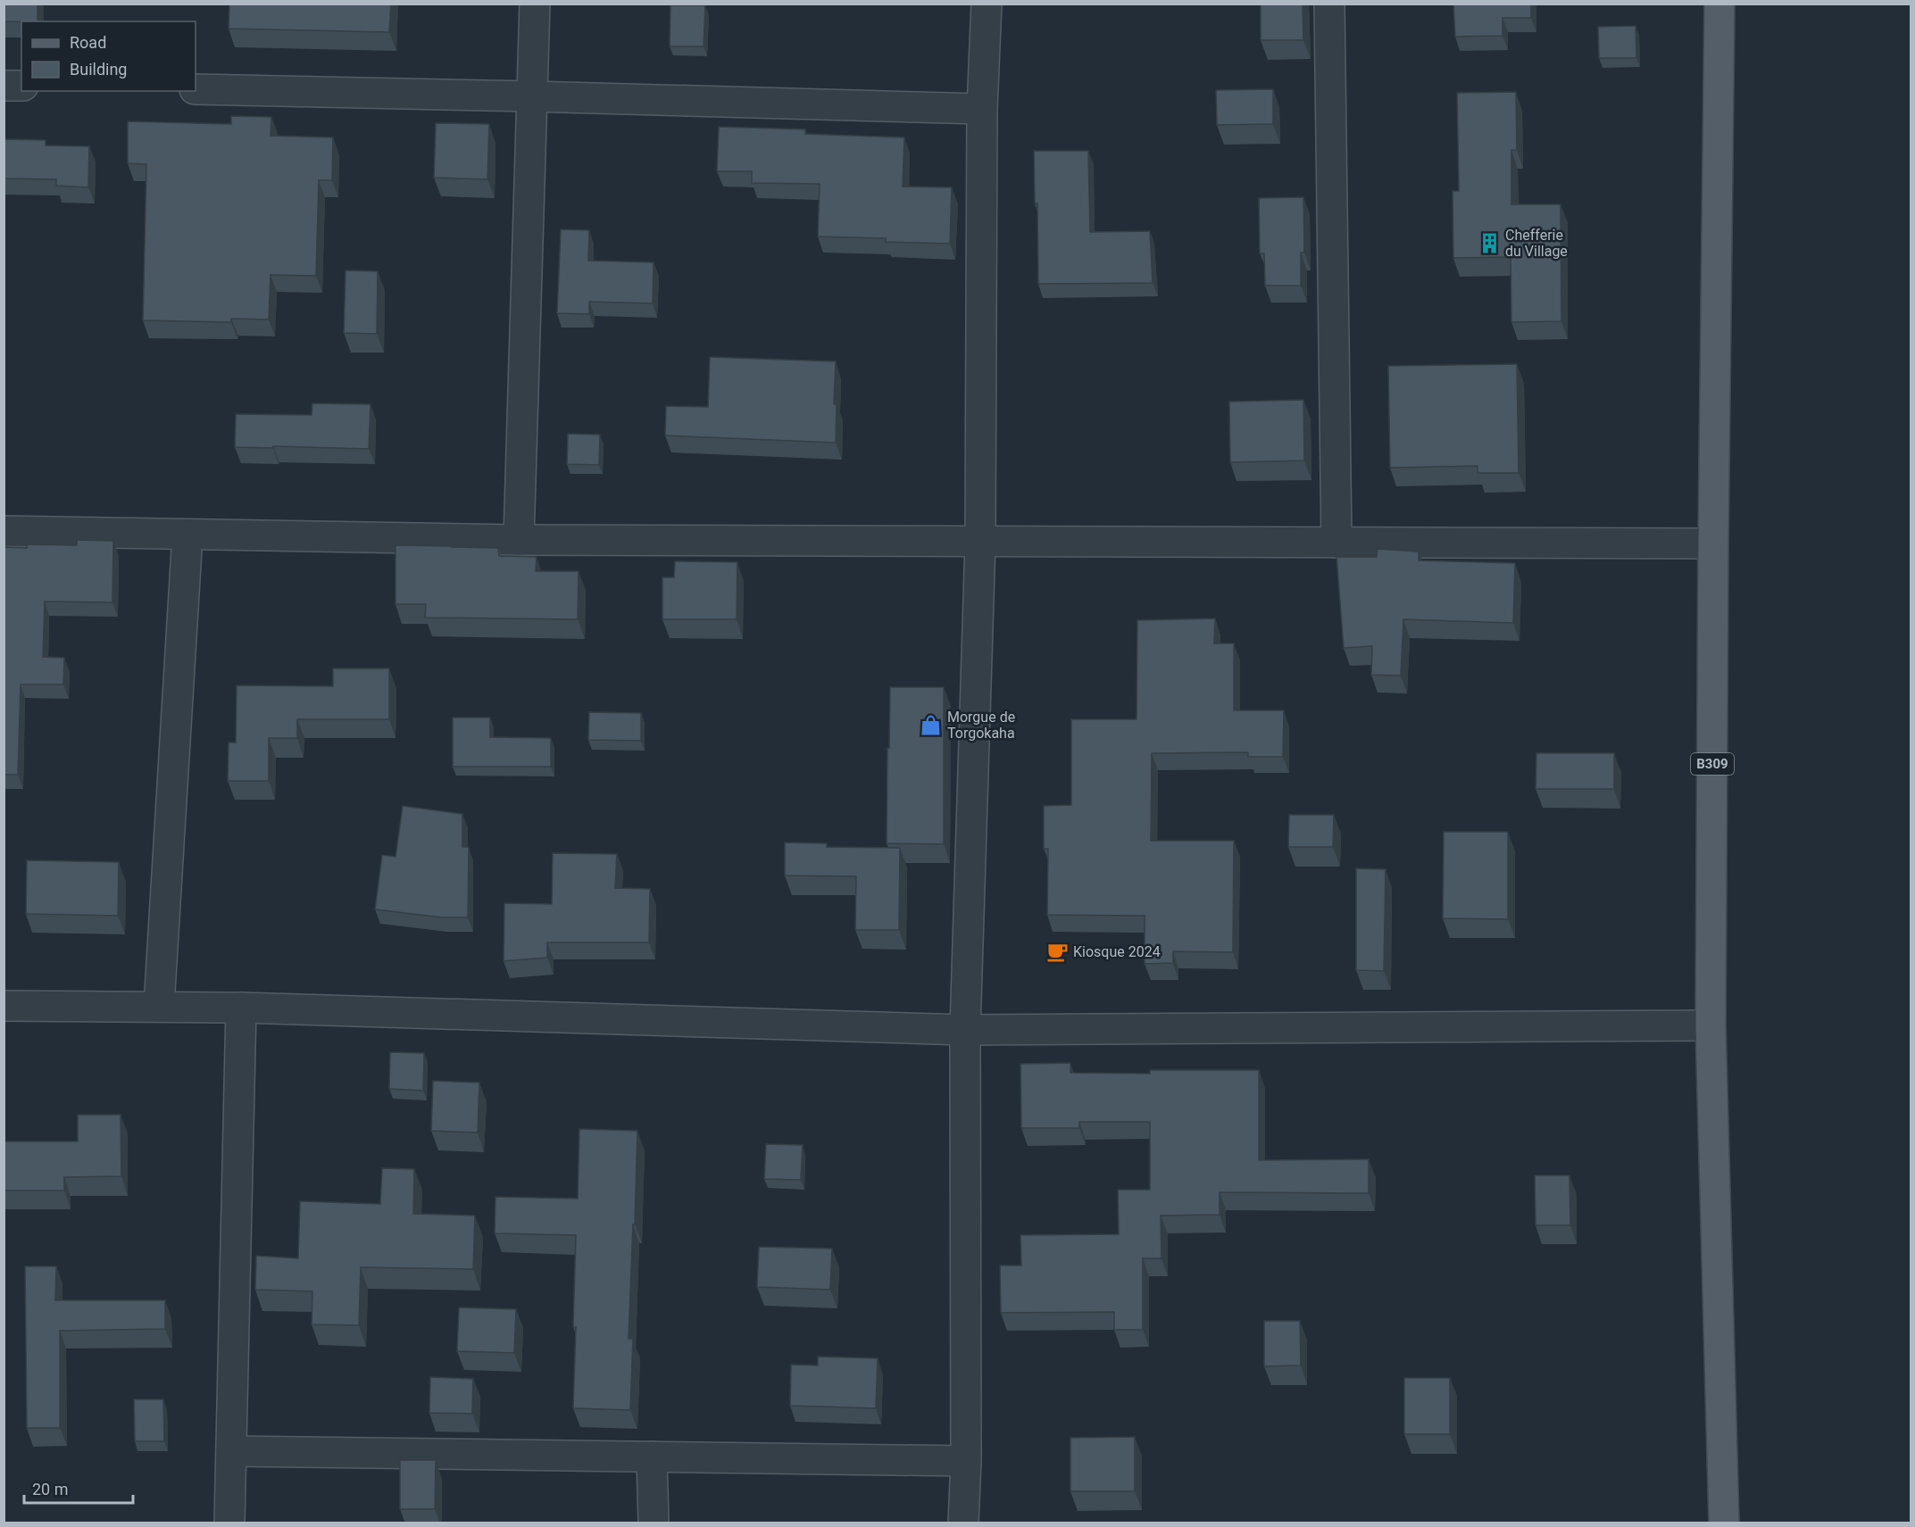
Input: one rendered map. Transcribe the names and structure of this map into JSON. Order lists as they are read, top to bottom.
{
  "streets": {
    "main road": ["B309"]
  },
  "places": {
    "building": ["Chefferie du Village"],
    "shop": ["Morgue de Torgokaha"],
    "cafe": ["Kiosque 2024"]
  },
  "legend": ["Road", "Building"],
  "scale_bar": "20 m"
}
